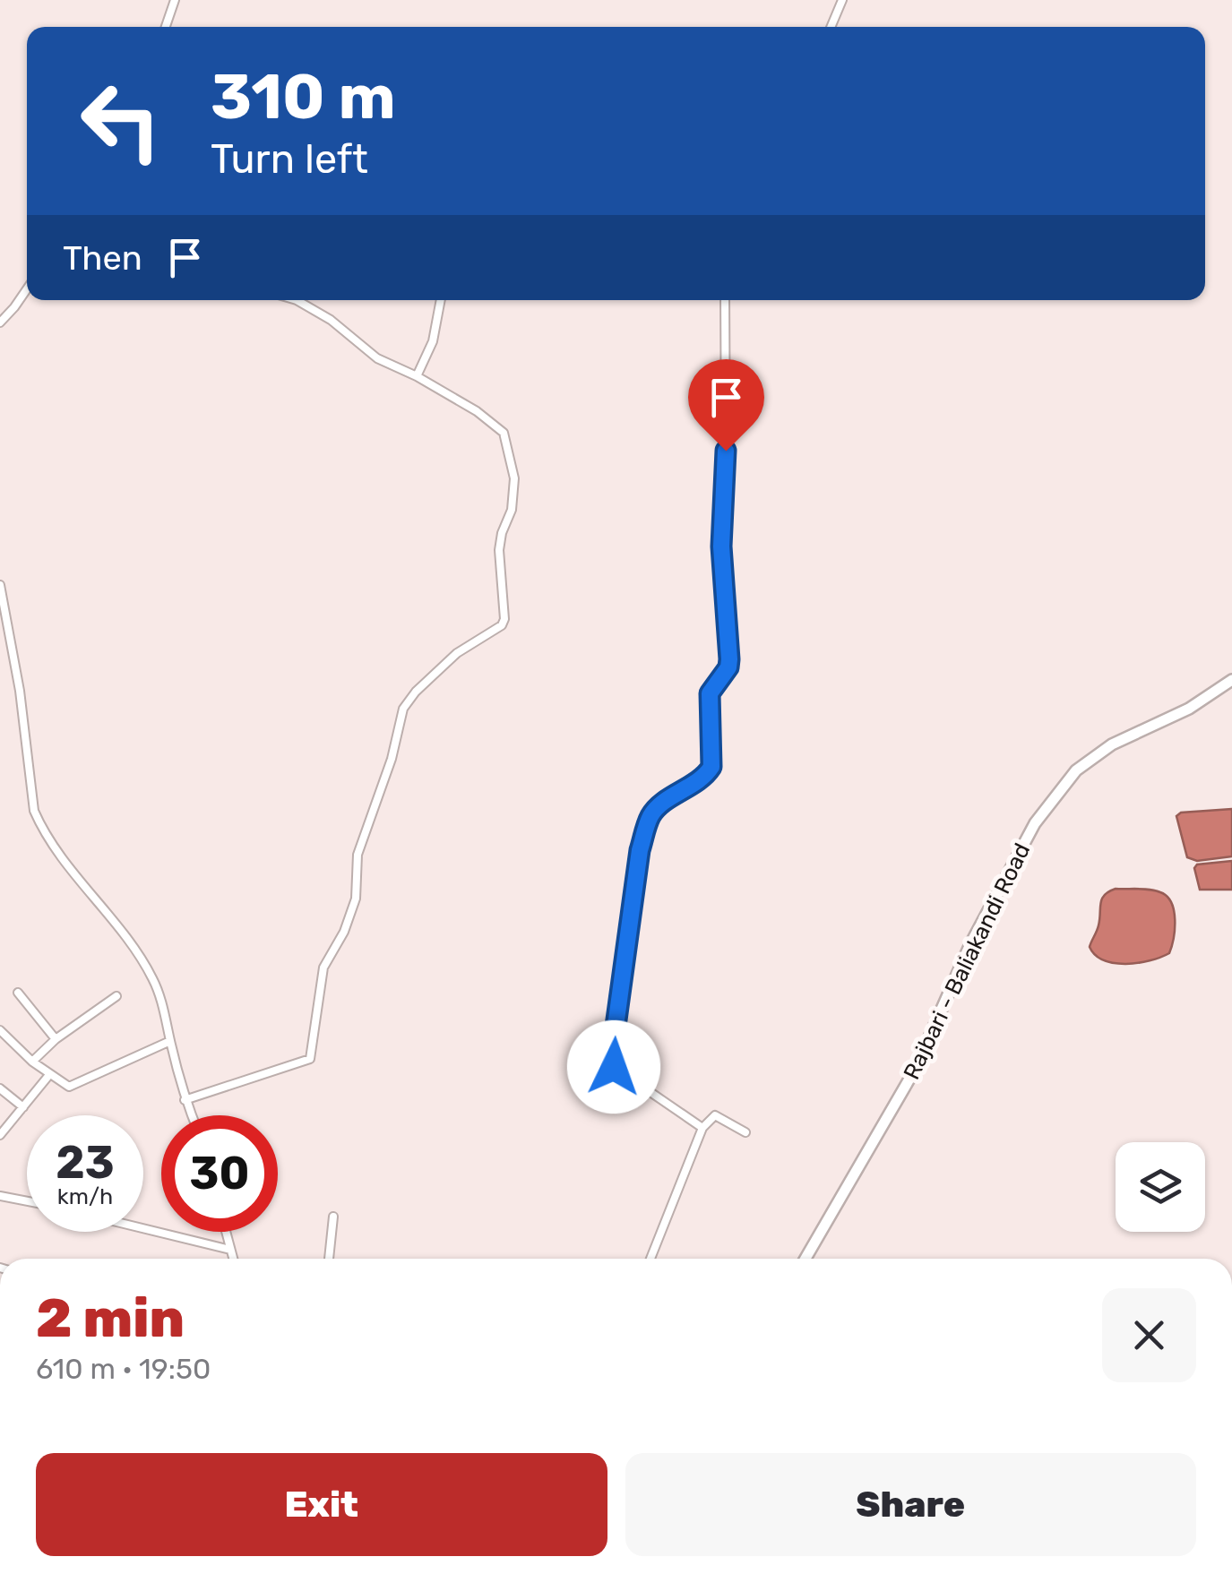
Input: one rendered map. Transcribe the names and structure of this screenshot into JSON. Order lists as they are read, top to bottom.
{
  "streets": {
    "main road": ["Rajbari - Baliakandi Road"]
  },
  "page": {
    "turn": ["310 m", "Turn left"],
    "then": "Then",
    "speed": "23 km/h",
    "limit": "30",
    "heading": ["2 min", "610 m · 19:50"],
    "buttons": ["Exit", "Share"]
  }
}
